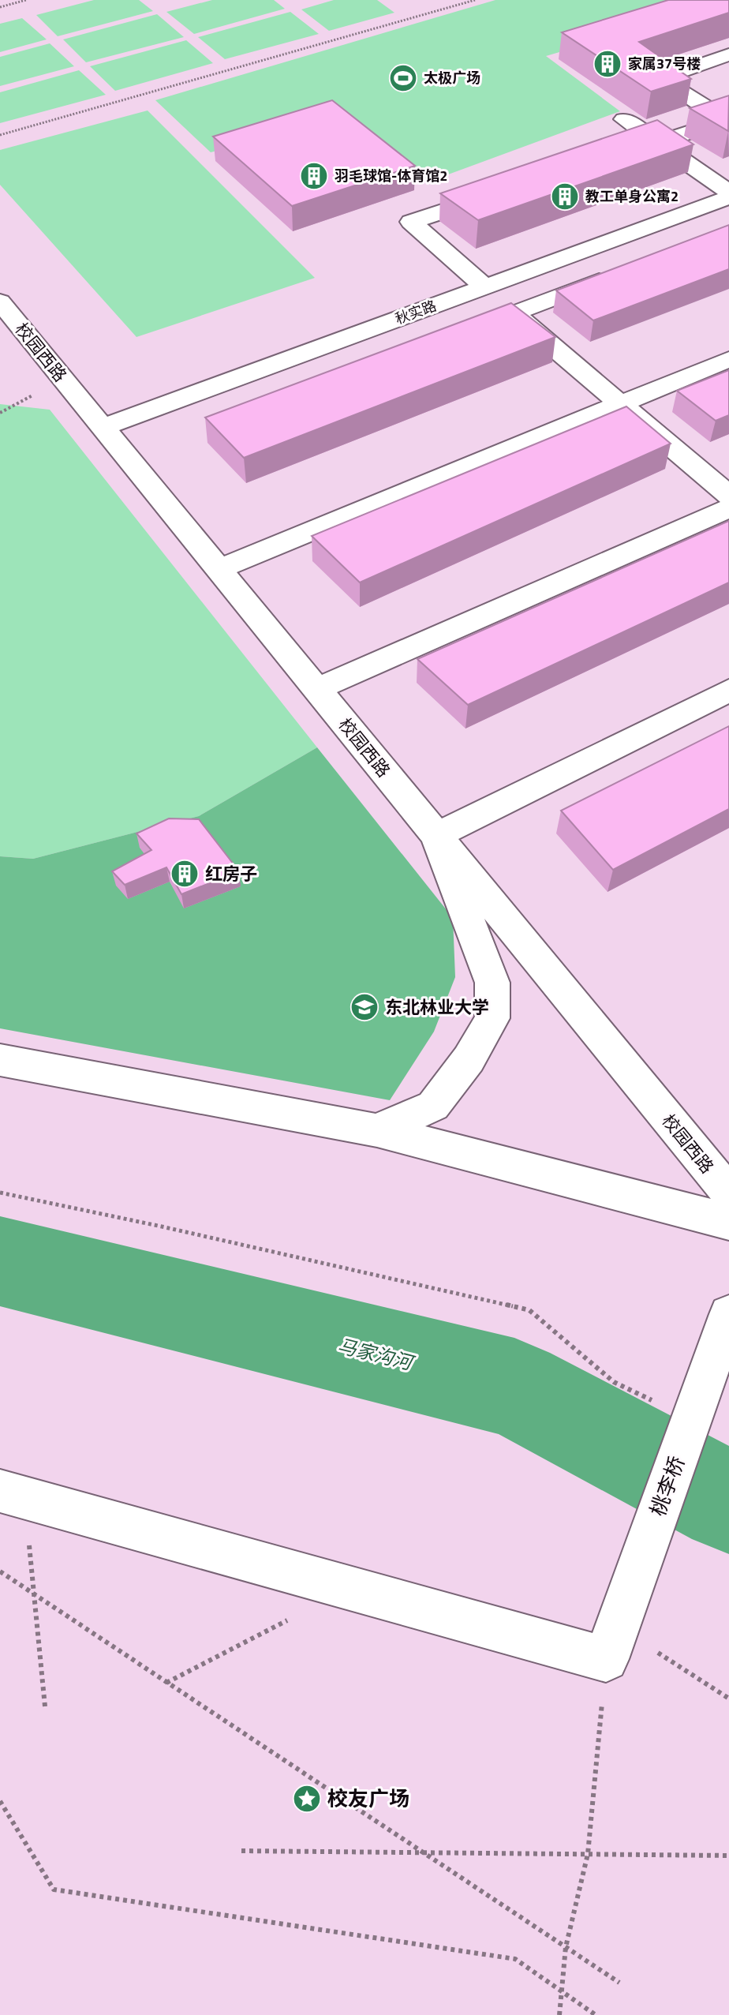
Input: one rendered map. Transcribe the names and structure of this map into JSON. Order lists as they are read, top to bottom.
{
  "streets": {
    "street": ["秋实路", "校园西路", "桃李桥"]
  },
  "crossings": [
    ["秋实路", "校园西路"]
  ],
  "water": ["马家沟河"],
  "places": {
    "building": [
      "家属37号楼",
      "羽毛球馆-体育馆2",
      "教工单身公寓2",
      "红房子"
    ],
    "sports": ["太极广场"],
    "school or university": ["东北林业大学"],
    "place": ["校友广场"]
  }
}
